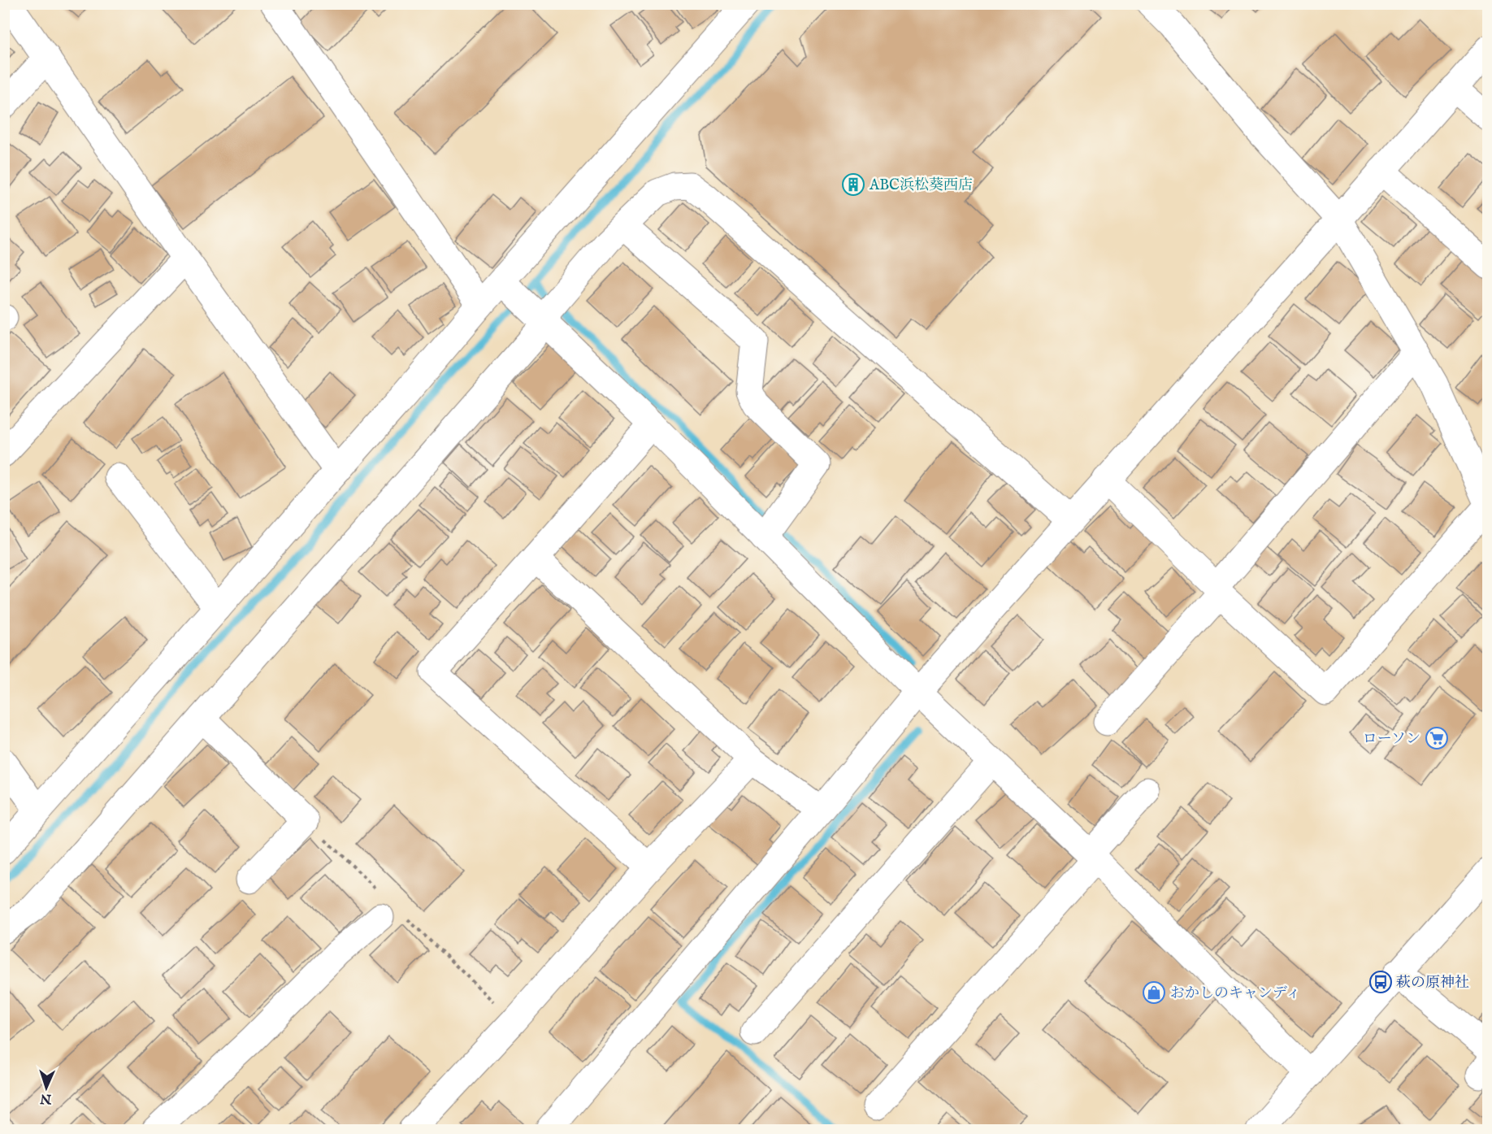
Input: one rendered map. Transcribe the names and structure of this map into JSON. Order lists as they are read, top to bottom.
{
  "places": {
    "building": ["ABC浜松葵西店"],
    "supermarket": ["ローソン"],
    "bus stop": ["萩の原神社"],
    "shop": ["おかしのキャンディ"]
  },
  "north": "bottom"
}
